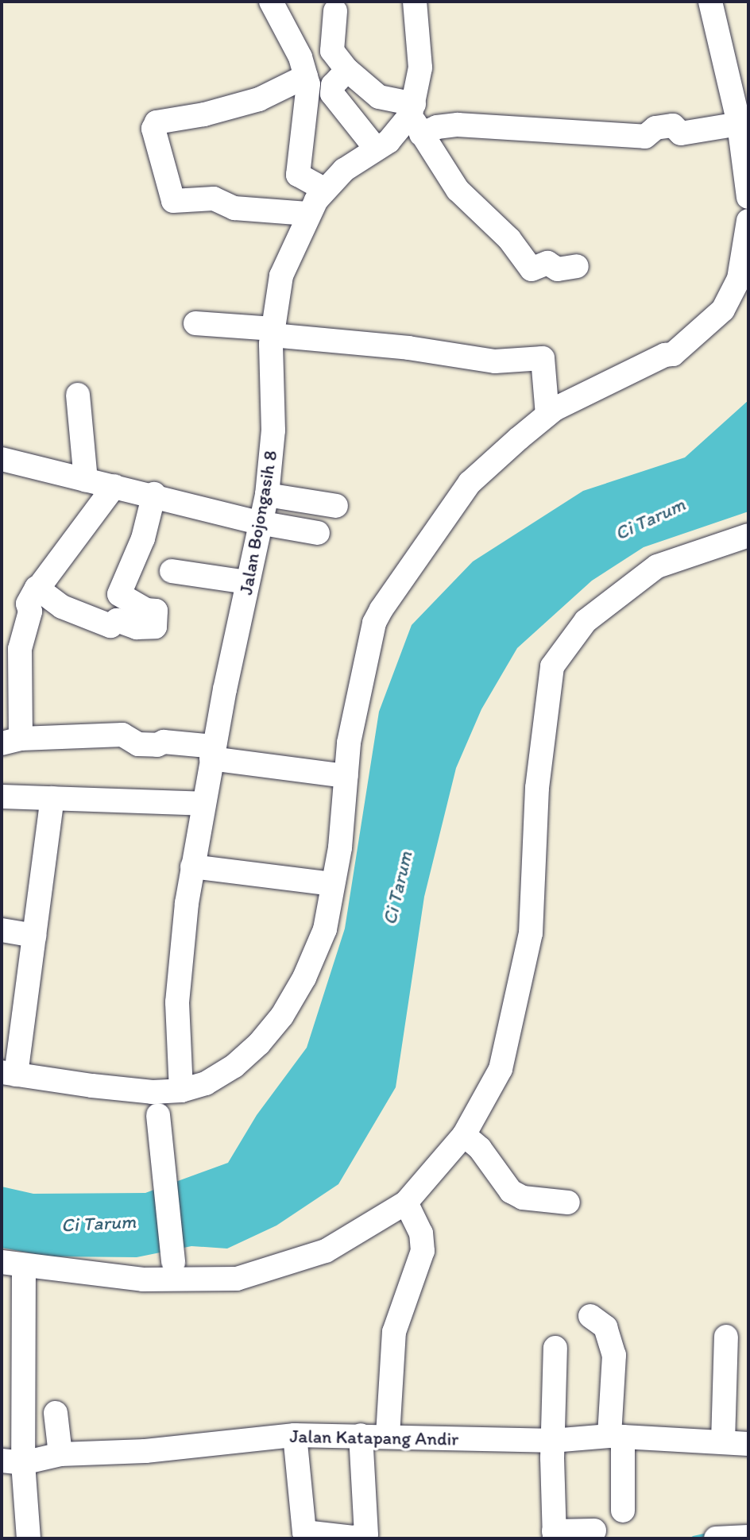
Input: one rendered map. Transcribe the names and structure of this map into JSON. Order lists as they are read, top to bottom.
{
  "streets": {
    "street": ["Jalan Bojongasih 8", "Jalan Katapang Andir"]
  },
  "water": ["Ci Tarum"]
}
